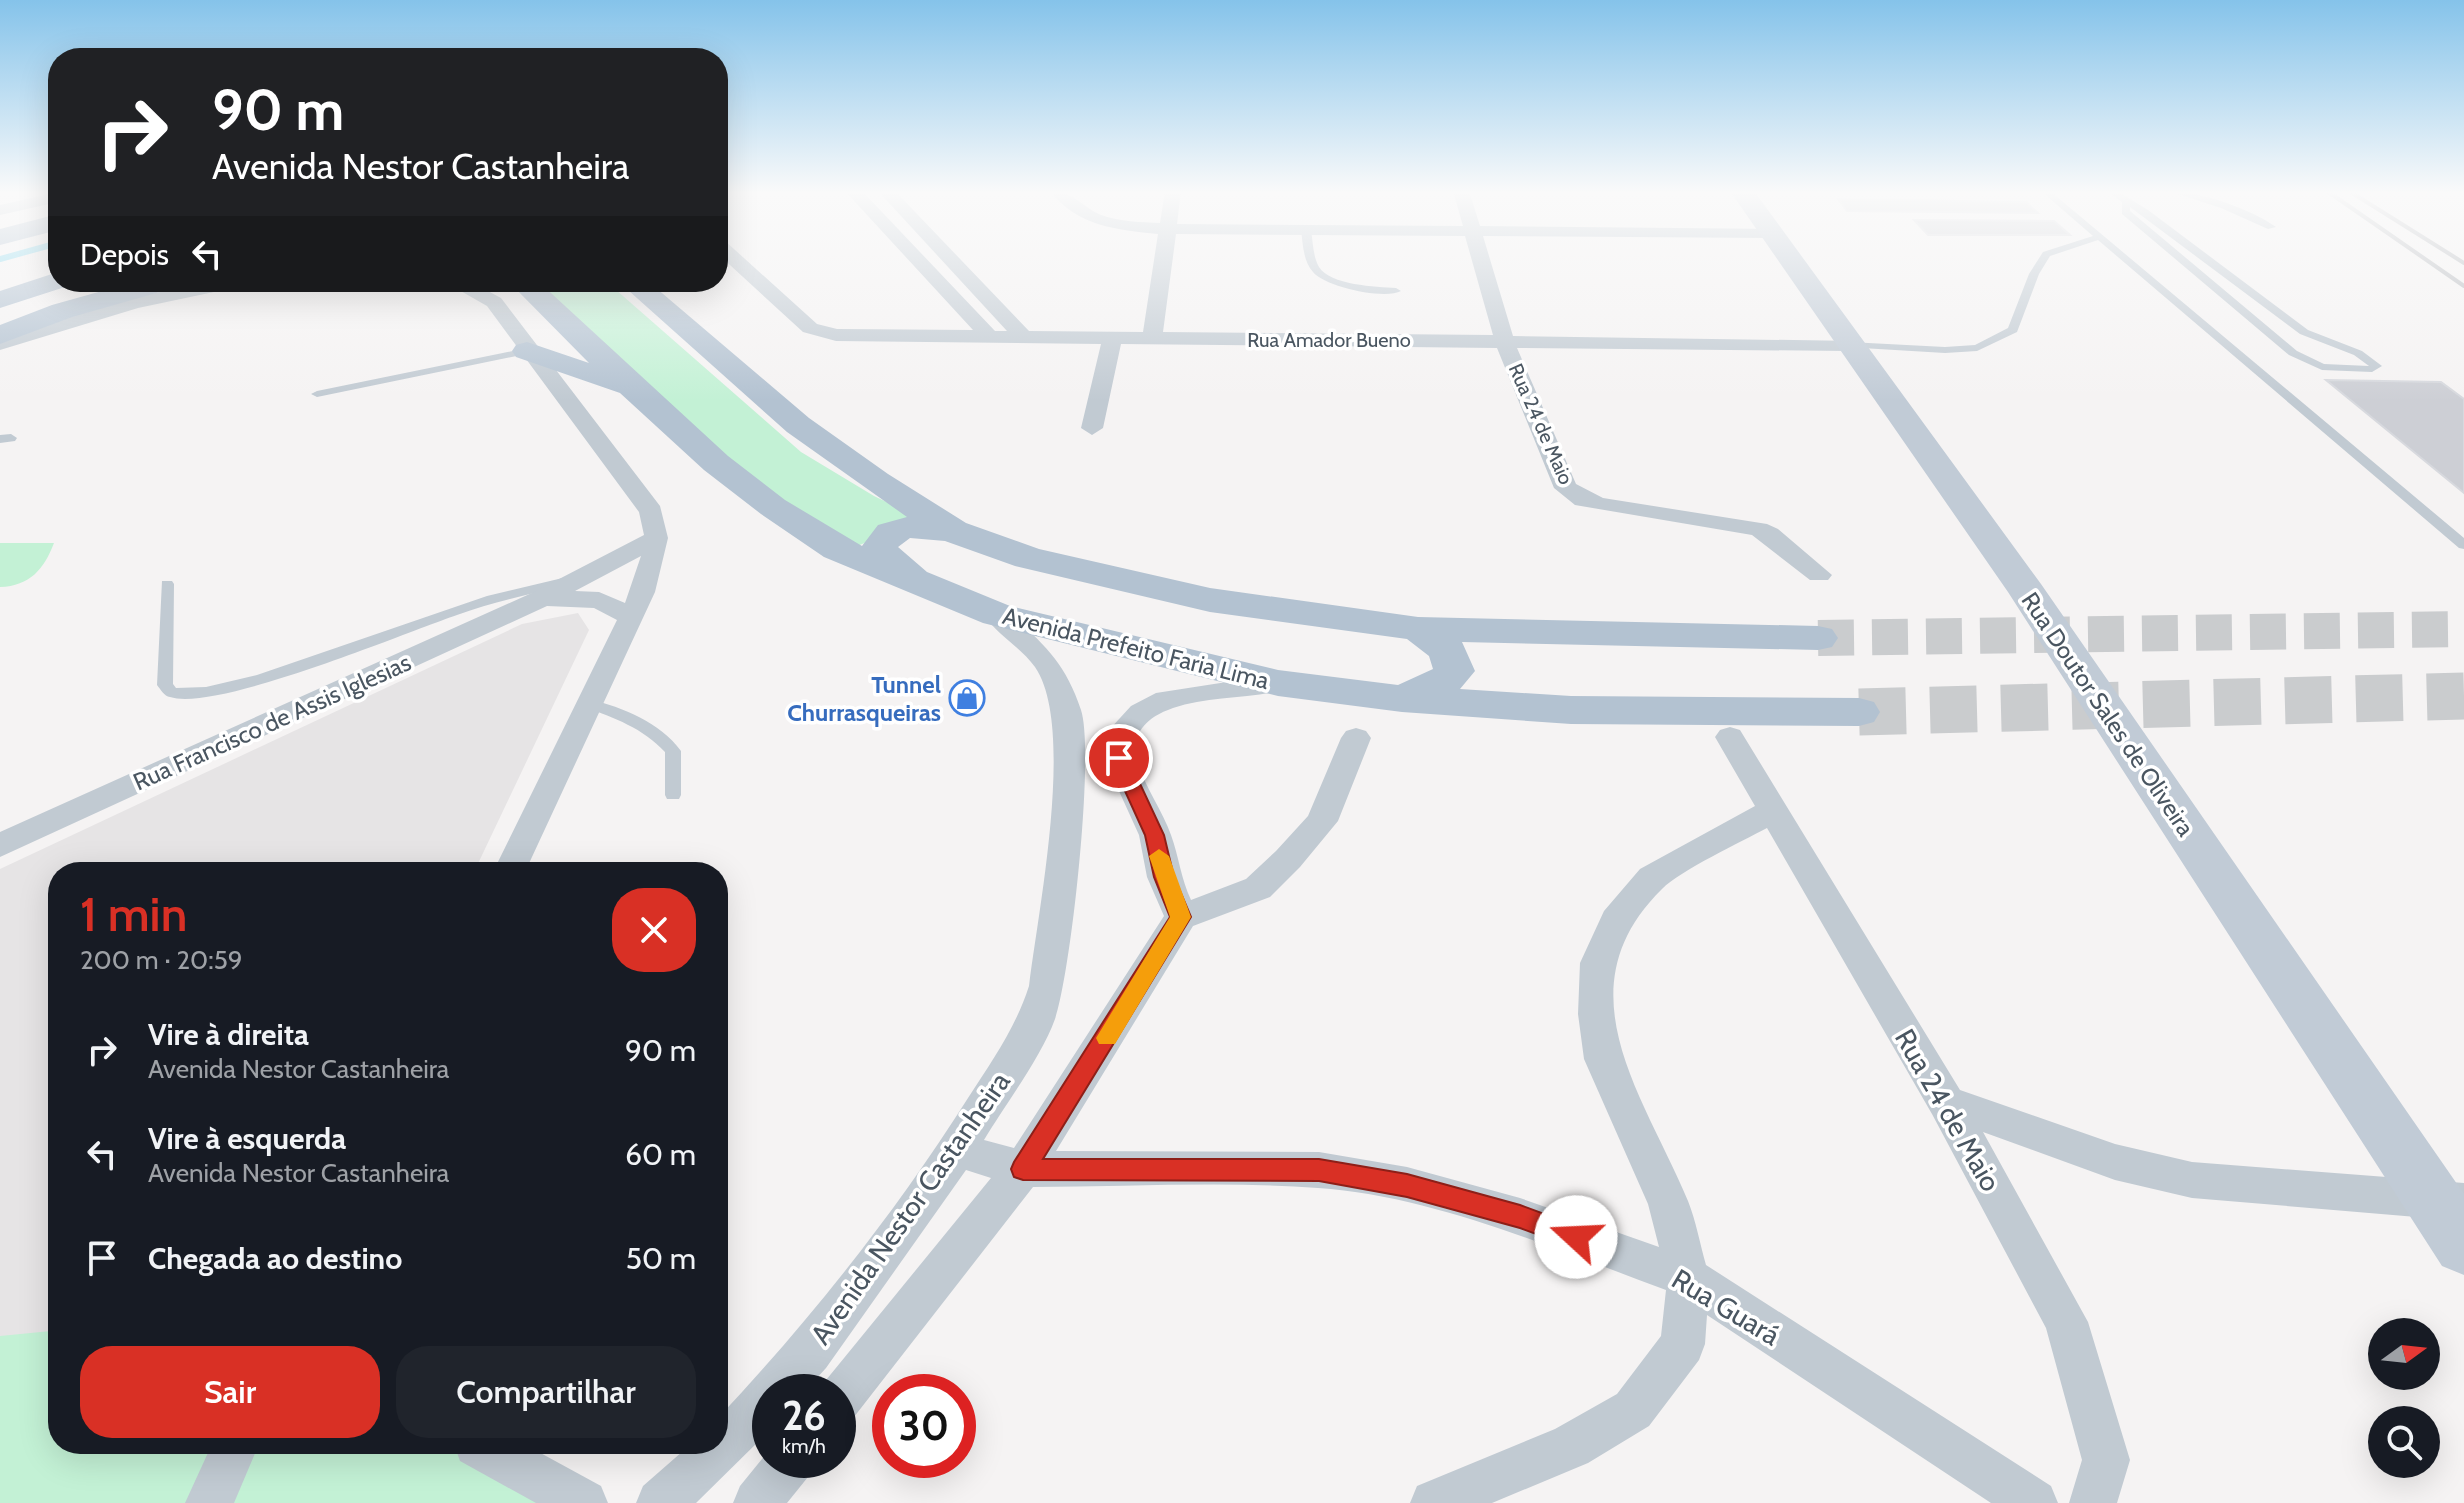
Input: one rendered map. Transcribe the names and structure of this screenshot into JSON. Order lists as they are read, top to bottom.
{
  "streets": {
    "main road": ["Avenida Prefeito Faria Lima", "Rua Doutor Sales de Oliveira"],
    "street": [
      "Rua Amador Bueno",
      "Rua 24 de Maio",
      "Rua Francisco de Assis Iglesias",
      "Avenida Nestor Castanheira",
      "Rua Guará"
    ]
  },
  "crossings": [
    ["Rua Amador Bueno", "Rua 24 de Maio"],
    ["Rua Amador Bueno", "Rua Doutor Sales de Oliveira"],
    ["Avenida Prefeito Faria Lima", "Avenida Nestor Castanheira"],
    ["Avenida Nestor Castanheira", "Rua Guará"]
  ],
  "places": {
    "shop": ["Tunnel Churrasqueiras"]
  },
  "north": "right",
  "page": {
    "turn": ["90 m", "Avenida Nestor Castanheira"],
    "then": "Depois",
    "heading": ["1 min", "200 m · 20:59"],
    "list": [
      {
        "name": "Vire à direita",
        "note": "Avenida Nestor Castanheira",
        "value": "90 m"
      },
      {
        "name": "Vire à esquerda",
        "note": "Avenida Nestor Castanheira",
        "value": "60 m"
      },
      {
        "name": "Chegada ao destino",
        "value": "50 m"
      }
    ],
    "buttons": ["Sair", "Compartilhar"],
    "speed": "26 km/h",
    "limit": "30"
  }
}
